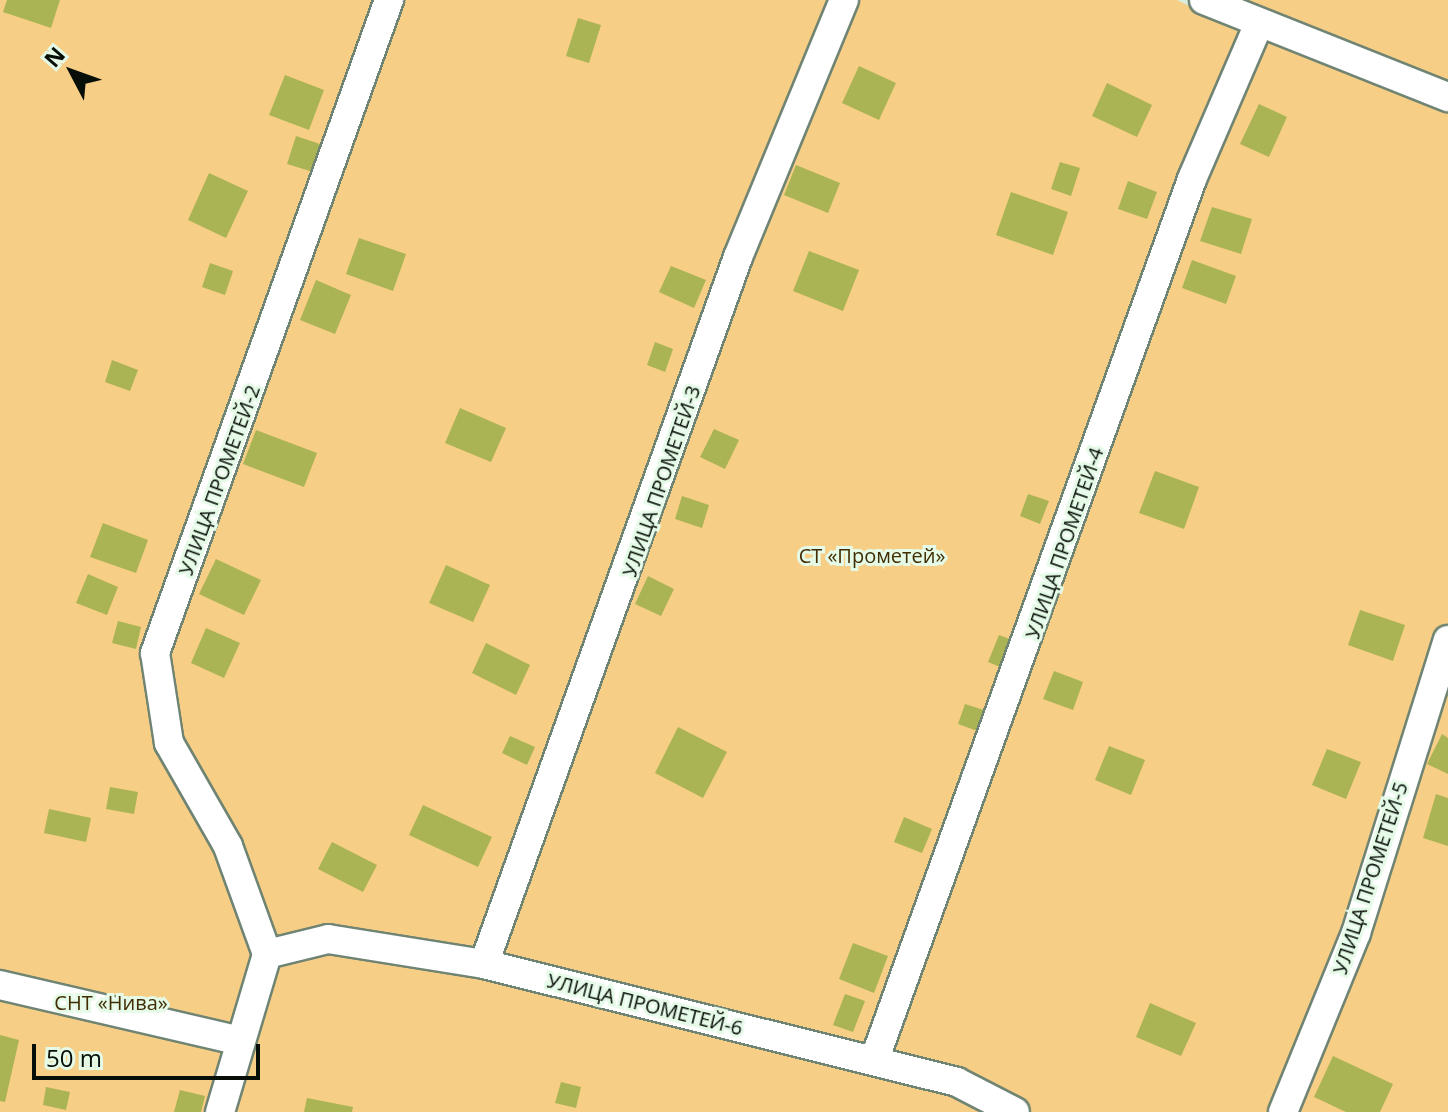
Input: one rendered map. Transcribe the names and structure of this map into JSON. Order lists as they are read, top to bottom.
{
  "streets": {
    "street": [
      "УЛИЦА ПРОМЕТЕЙ-2",
      "УЛИЦА ПРОМЕТЕЙ-3",
      "УЛИЦА ПРОМЕТЕЙ-4",
      "УЛИЦА ПРОМЕТЕЙ-5",
      "УЛИЦА ПРОМЕТЕЙ-6"
    ]
  },
  "crossings": [
    ["УЛИЦА ПРОМЕТЕЙ-2", "УЛИЦА ПРОМЕТЕЙ-6"],
    ["УЛИЦА ПРОМЕТЕЙ-3", "УЛИЦА ПРОМЕТЕЙ-6"],
    ["УЛИЦА ПРОМЕТЕЙ-4", "УЛИЦА ПРОМЕТЕЙ-6"]
  ],
  "parks": ["СТ «Прометей»", "СНТ «Нива»"],
  "scale_bar": "50 m",
  "north": "top left"
}
